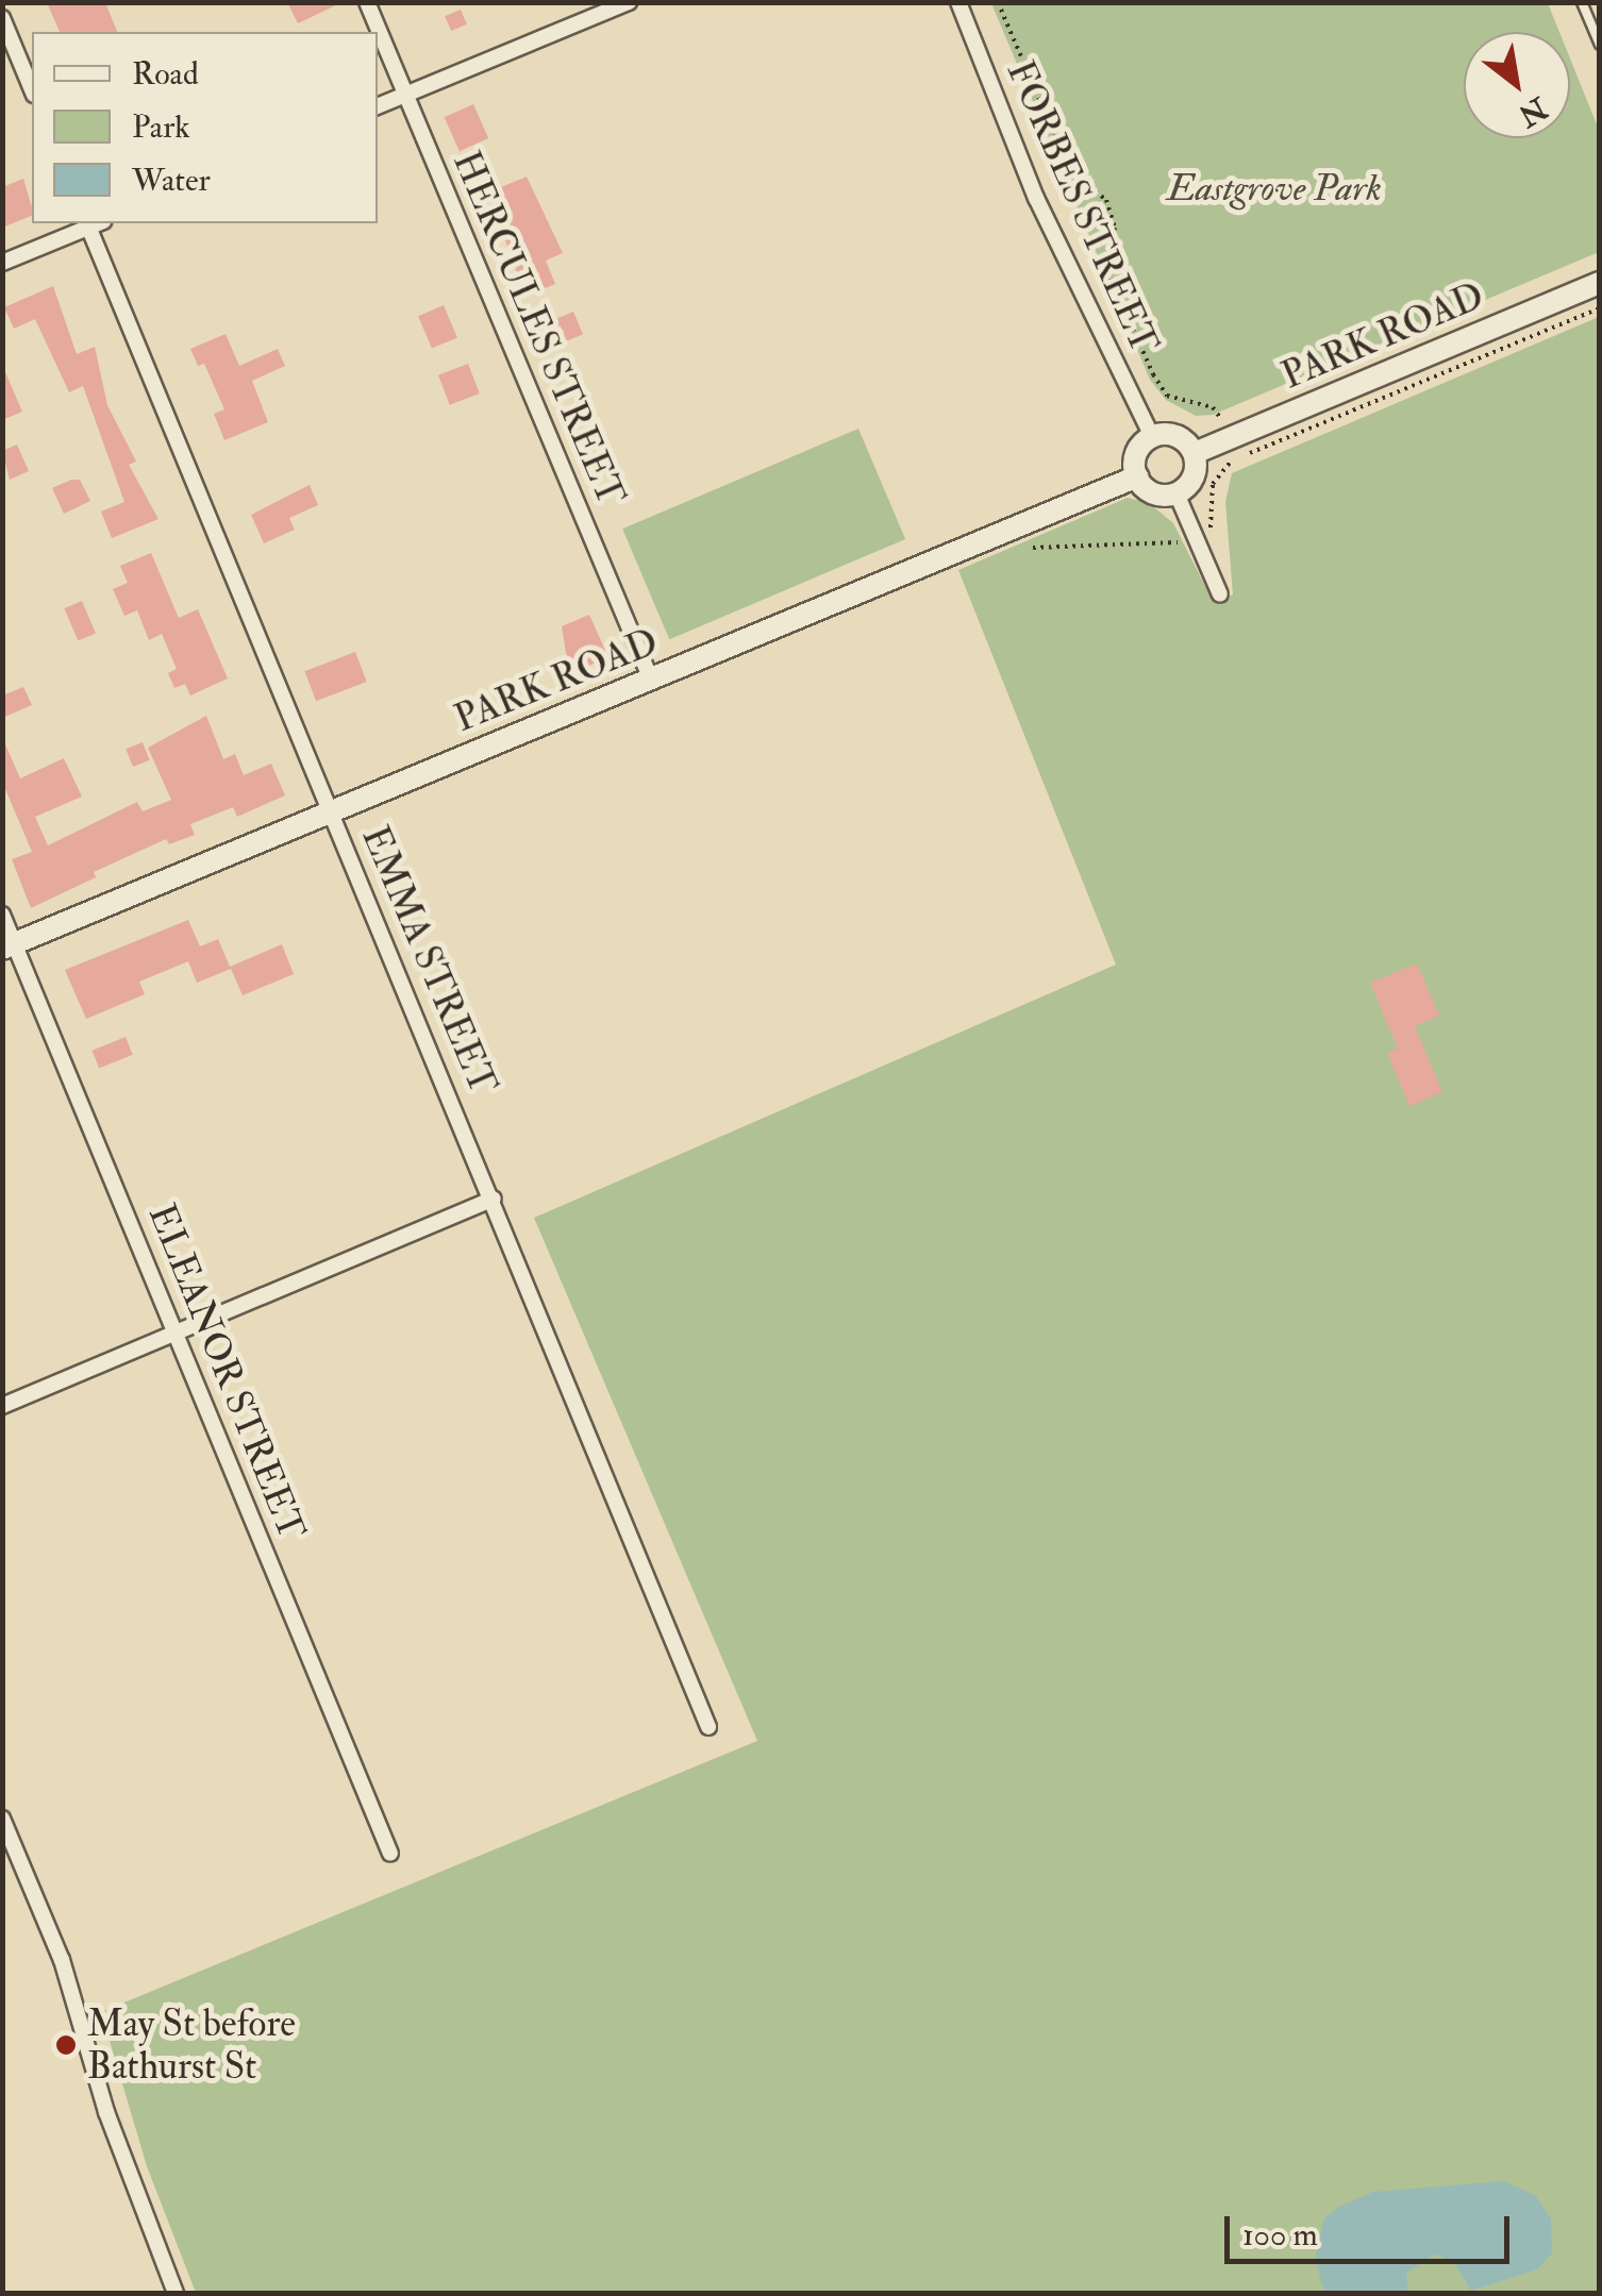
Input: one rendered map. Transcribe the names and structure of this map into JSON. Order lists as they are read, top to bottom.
{
  "streets": {
    "street": [
      "FORBES STREET",
      "HERCULES STREET",
      "PARK ROAD",
      "EMMA STREET",
      "ELEANOR STREET"
    ]
  },
  "crossings": [
    ["FORBES STREET", "PARK ROAD"],
    ["HERCULES STREET", "PARK ROAD"],
    ["PARK ROAD", "EMMA STREET"],
    ["PARK ROAD", "ELEANOR STREET"]
  ],
  "parks": ["Eastgrove Park"],
  "places": ["May St before Bathurst St"],
  "legend": ["Road", "Park", "Water"],
  "scale_bar": "100 m",
  "north": "bottom right"
}
